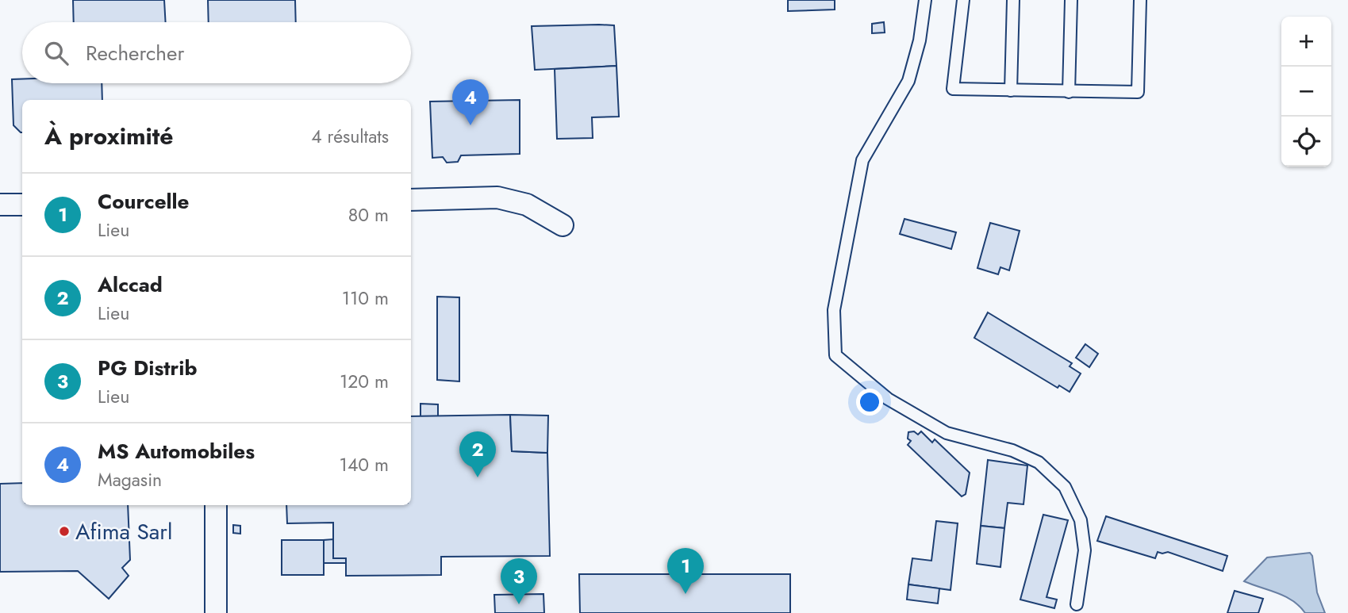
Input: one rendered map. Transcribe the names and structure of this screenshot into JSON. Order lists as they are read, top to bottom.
{
  "places": ["Afima Sarl"],
  "page": {
    "map_buttons": ["+", "−"],
    "search": "Rechercher",
    "pins": [
      "4",
      "2",
      "1",
      "3"
    ],
    "heading": ["À proximité", "4 résultats"],
    "list": [
      {
        "mark": "1",
        "name": "Courcelle",
        "note": "Lieu",
        "value": "80 m"
      },
      {
        "mark": "2",
        "name": "Alccad",
        "note": "Lieu",
        "value": "110 m"
      },
      {
        "mark": "3",
        "name": "PG Distrib",
        "note": "Lieu",
        "value": "120 m"
      },
      {
        "mark": "4",
        "name": "MS Automobiles",
        "note": "Magasin",
        "value": "140 m"
      }
    ]
  }
}
